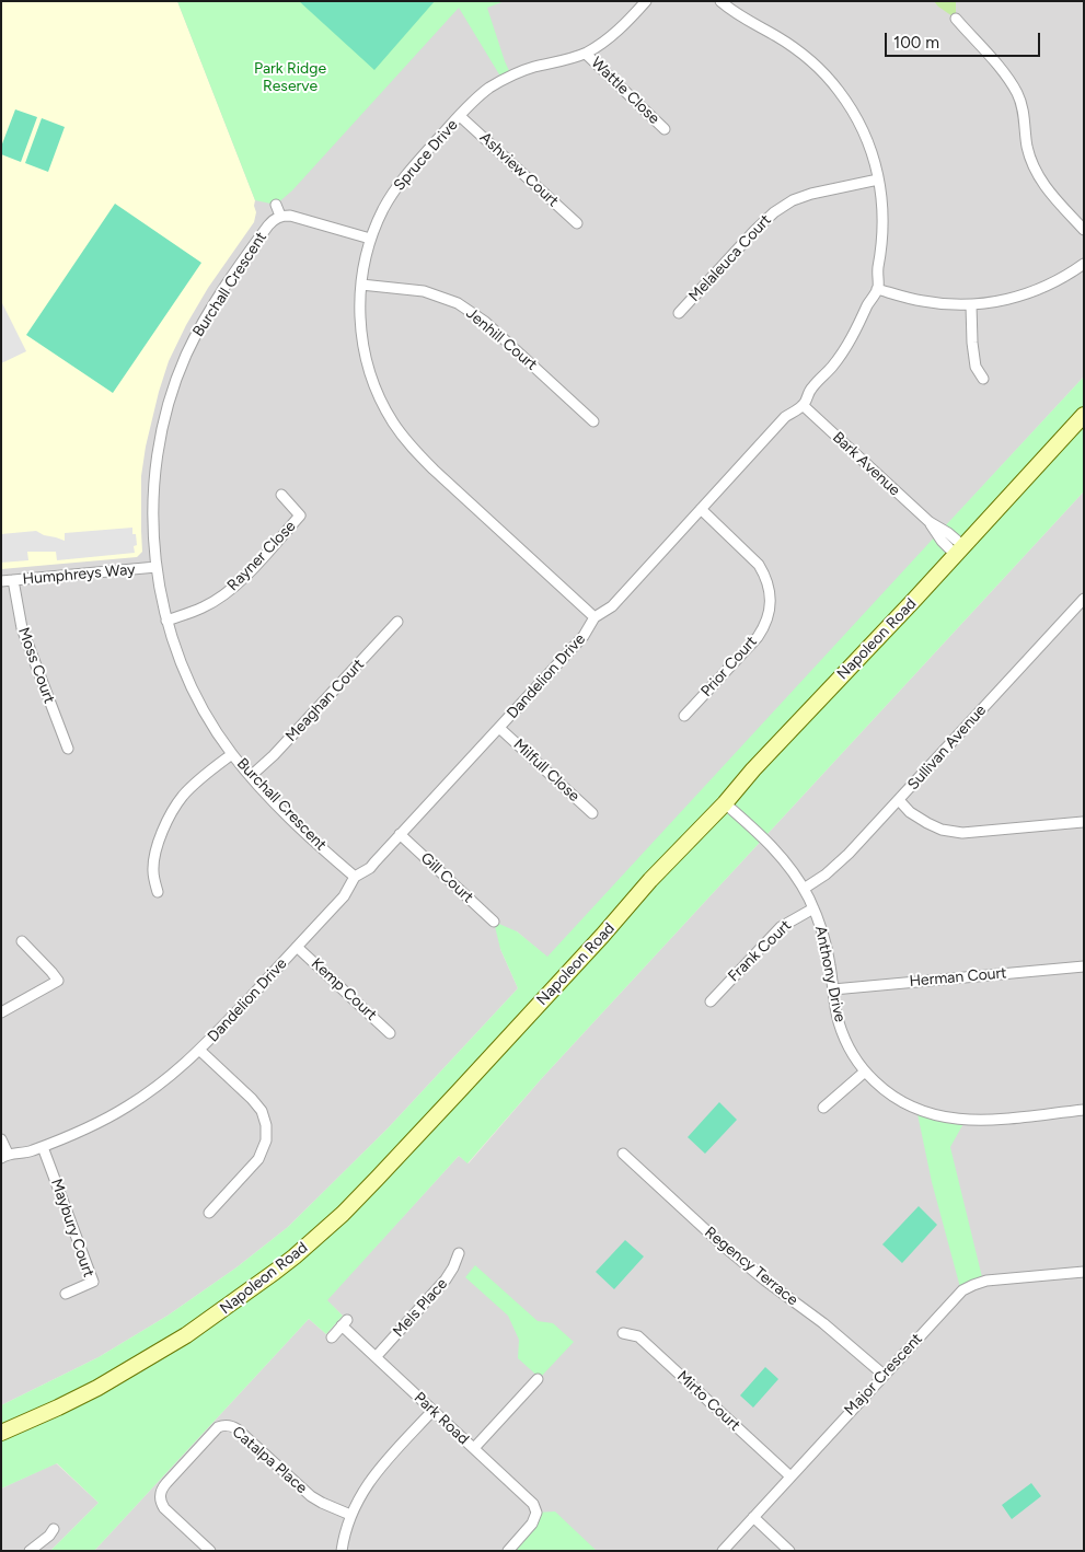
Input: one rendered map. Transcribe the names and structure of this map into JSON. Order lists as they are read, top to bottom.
{
  "streets": {
    "main road": ["Napoleon Road"],
    "street": [
      "Wattle Close",
      "Spruce Drive",
      "Ashview Court",
      "Melaleuca Court",
      "Burchall Crescent",
      "Jenhill Court",
      "Bark Avenue",
      "Rayner Close",
      "Humphreys Way",
      "Moss Court",
      "Prior Court",
      "Dandelion Drive",
      "Meaghan Court",
      "Sullivan Avenue",
      "Milfull Close",
      "Gill Court",
      "Frank Court",
      "Anthony Drive",
      "Herman Court",
      "Kemp Court",
      "Maybury Court",
      "Regency Terrace",
      "Mels Place",
      "Major Crescent",
      "Mirto Court",
      "Park Road",
      "Catalpa Place"
    ]
  },
  "crossings": [
    ["Wattle Close", "Spruce Drive"],
    ["Spruce Drive", "Ashview Court"],
    ["Spruce Drive", "Jenhill Court"],
    ["Spruce Drive", "Dandelion Drive"],
    ["Melaleuca Court", "Dandelion Drive"],
    ["Burchall Crescent", "Rayner Close"],
    ["Burchall Crescent", "Humphreys Way"],
    ["Burchall Crescent", "Dandelion Drive"],
    ["Burchall Crescent", "Meaghan Court"],
    ["Bark Avenue", "Napoleon Road"],
    ["Bark Avenue", "Dandelion Drive"],
    ["Humphreys Way", "Moss Court"],
    ["Napoleon Road", "Anthony Drive"],
    ["Prior Court", "Dandelion Drive"],
    ["Dandelion Drive", "Milfull Close"],
    ["Dandelion Drive", "Gill Court"],
    ["Dandelion Drive", "Kemp Court"],
    ["Dandelion Drive", "Maybury Court"],
    ["Sullivan Avenue", "Anthony Drive"],
    ["Frank Court", "Anthony Drive"],
    ["Anthony Drive", "Herman Court"],
    ["Regency Terrace", "Major Crescent"],
    ["Mels Place", "Park Road"],
    ["Major Crescent", "Mirto Court"]
  ],
  "parks": ["Park Ridge Reserve"],
  "scale_bar": "100 m"
}
